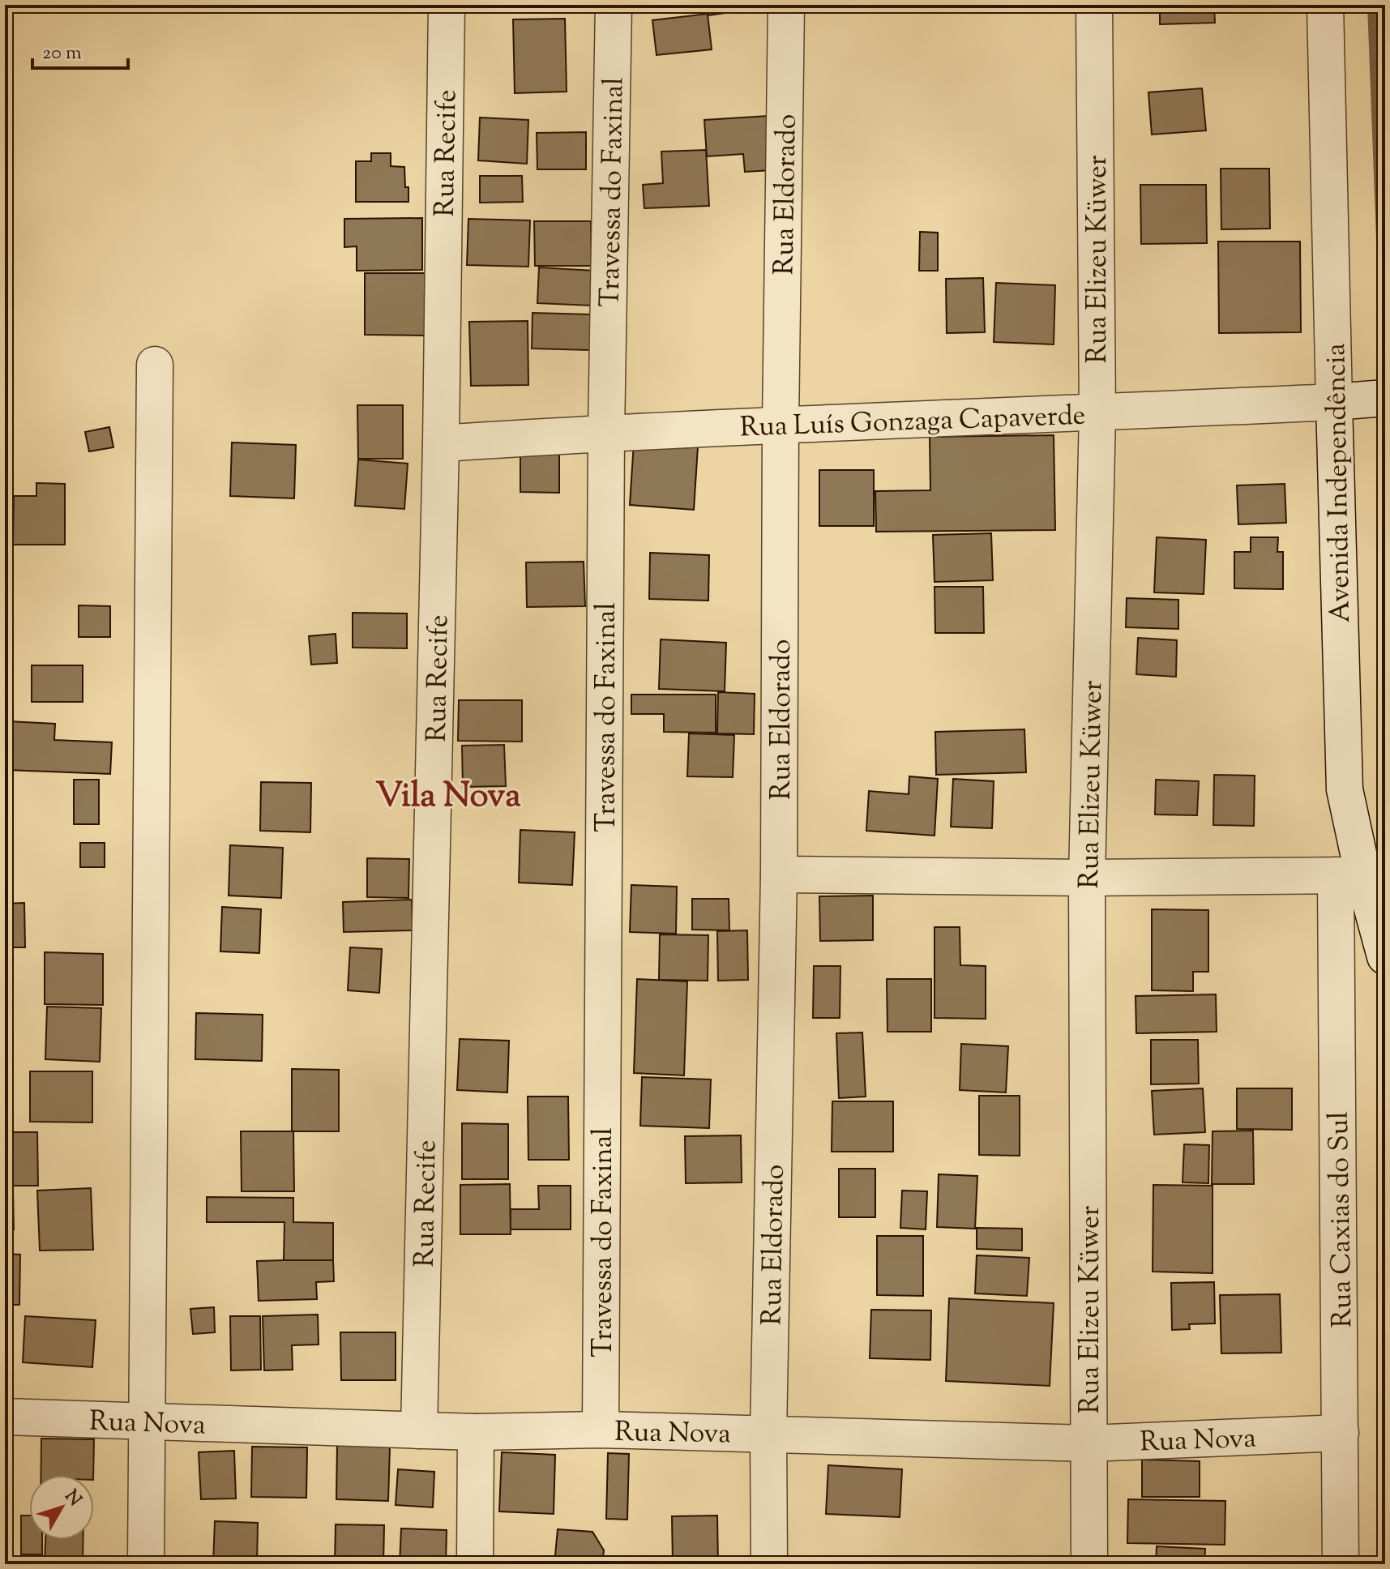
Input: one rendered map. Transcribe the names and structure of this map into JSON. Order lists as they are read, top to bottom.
{
  "streets": {
    "street": [
      "Rua Recife",
      "Travessa do Faxinal",
      "Rua Eldorado",
      "Rua Elizeu Küwer",
      "Rua Luís Gonzaga Capaverde",
      "Avenida Independência",
      "Rua Caxias do Sul",
      "Rua Nova"
    ]
  },
  "crossings": [
    ["Rua Recife", "Rua Luís Gonzaga Capaverde"],
    ["Rua Recife", "Rua Nova"],
    ["Travessa do Faxinal", "Rua Luís Gonzaga Capaverde"],
    ["Travessa do Faxinal", "Rua Nova"],
    ["Rua Eldorado", "Rua Luís Gonzaga Capaverde"],
    ["Rua Eldorado", "Rua Nova"],
    ["Rua Elizeu Küwer", "Rua Luís Gonzaga Capaverde"],
    ["Rua Elizeu Küwer", "Rua Nova"],
    ["Rua Luís Gonzaga Capaverde", "Avenida Independência"],
    ["Avenida Independência", "Rua Caxias do Sul"],
    ["Rua Caxias do Sul", "Rua Nova"]
  ],
  "districts": ["Vila Nova"],
  "scale_bar": "20 m",
  "north": "top right"
}
